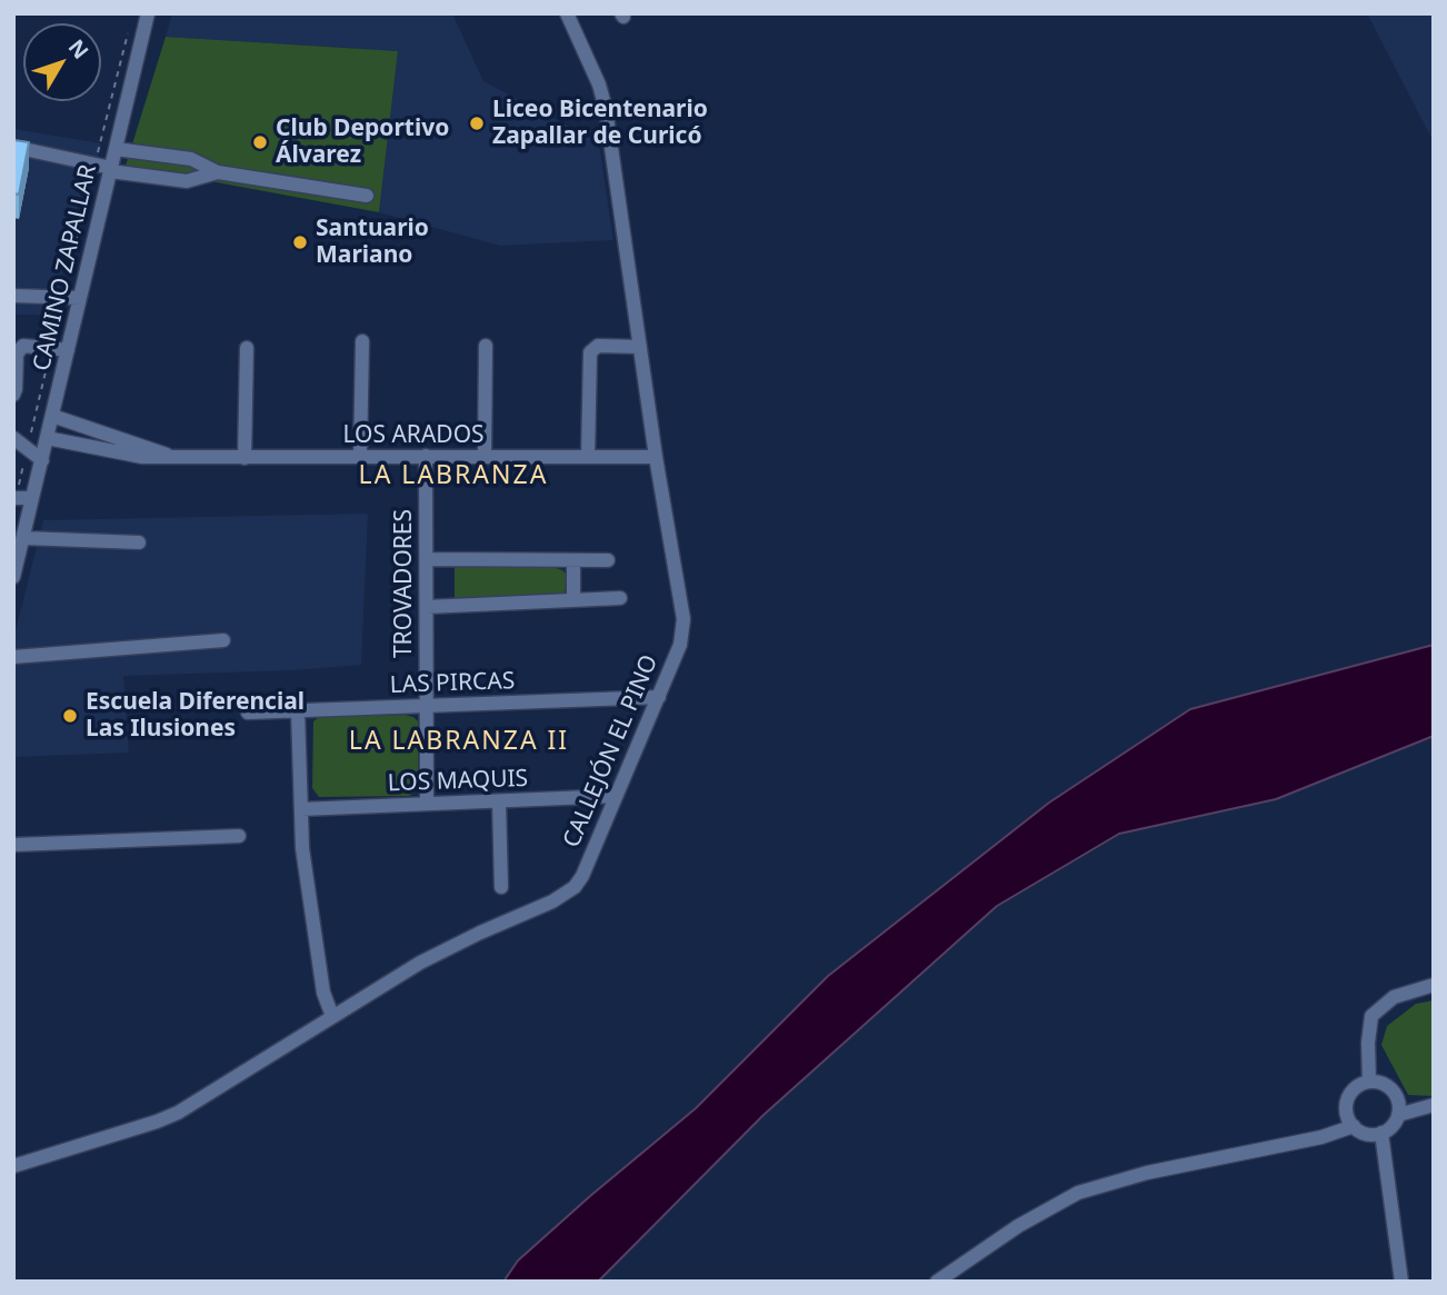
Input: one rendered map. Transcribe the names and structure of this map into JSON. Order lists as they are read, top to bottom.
{
  "streets": {
    "street": [
      "CAMINO ZAPALLAR",
      "LOS ARADOS",
      "TROVADORES",
      "LAS PIRCAS",
      "CALLEJÓN EL PINO",
      "LOS MAQUIS"
    ]
  },
  "crossings": [
    ["CAMINO ZAPALLAR", "LOS ARADOS"],
    ["LOS ARADOS", "TROVADORES"],
    ["LOS ARADOS", "CALLEJÓN EL PINO"],
    ["TROVADORES", "LAS PIRCAS"],
    ["TROVADORES", "LOS MAQUIS"],
    ["LAS PIRCAS", "CALLEJÓN EL PINO"],
    ["CALLEJÓN EL PINO", "LOS MAQUIS"]
  ],
  "districts": ["LA LABRANZA", "LA LABRANZA II"],
  "places": [
    "Liceo Bicentenario Zapallar de Curicó",
    "Club Deportivo Álvarez",
    "Santuario Mariano",
    "Escuela Diferencial Las Ilusiones"
  ],
  "north": "top right"
}
